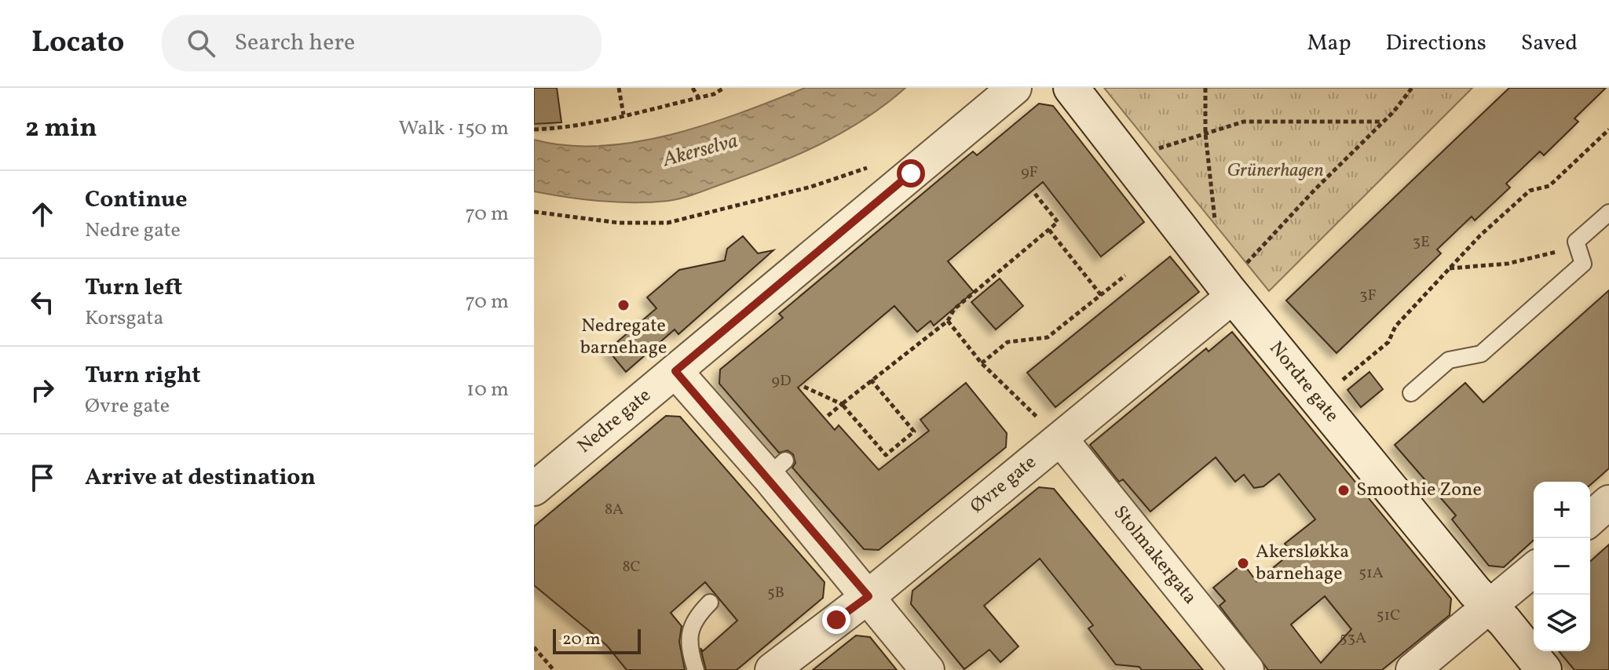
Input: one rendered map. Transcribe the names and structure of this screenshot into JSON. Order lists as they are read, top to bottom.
{
  "streets": {
    "street": [
      "Nordre gate",
      "Nedre gate",
      "Øvre gate",
      "Stolmakergata"
    ]
  },
  "crossings": [
    ["Nordre gate", "Øvre gate"],
    ["Øvre gate", "Stolmakergata"]
  ],
  "water": ["Akerselva"],
  "parks": ["Grünerhagen"],
  "places": ["Nedregate barnehage", "Smoothie Zone", "Akersløkka barnehage"],
  "house_numbers": [
    "9F",
    "3E",
    "3F",
    "9D",
    "8A",
    "8C",
    "51A",
    "5B",
    "51C",
    "53A"
  ],
  "scale_bar": "20 m",
  "page": {
    "header": "Locato",
    "search": "Search here",
    "nav": ["Map", "Directions", "Saved"],
    "heading": ["2 min", "Walk · 150 m"],
    "list": [
      ["Continue", "Nedre gate", "70 m"],
      ["Turn left", "Korsgata", "70 m"],
      ["Turn right", "Øvre gate", "10 m"],
      "Arrive at destination"
    ],
    "map_buttons": ["+", "−"],
    "scale": "20 m"
  }
}
